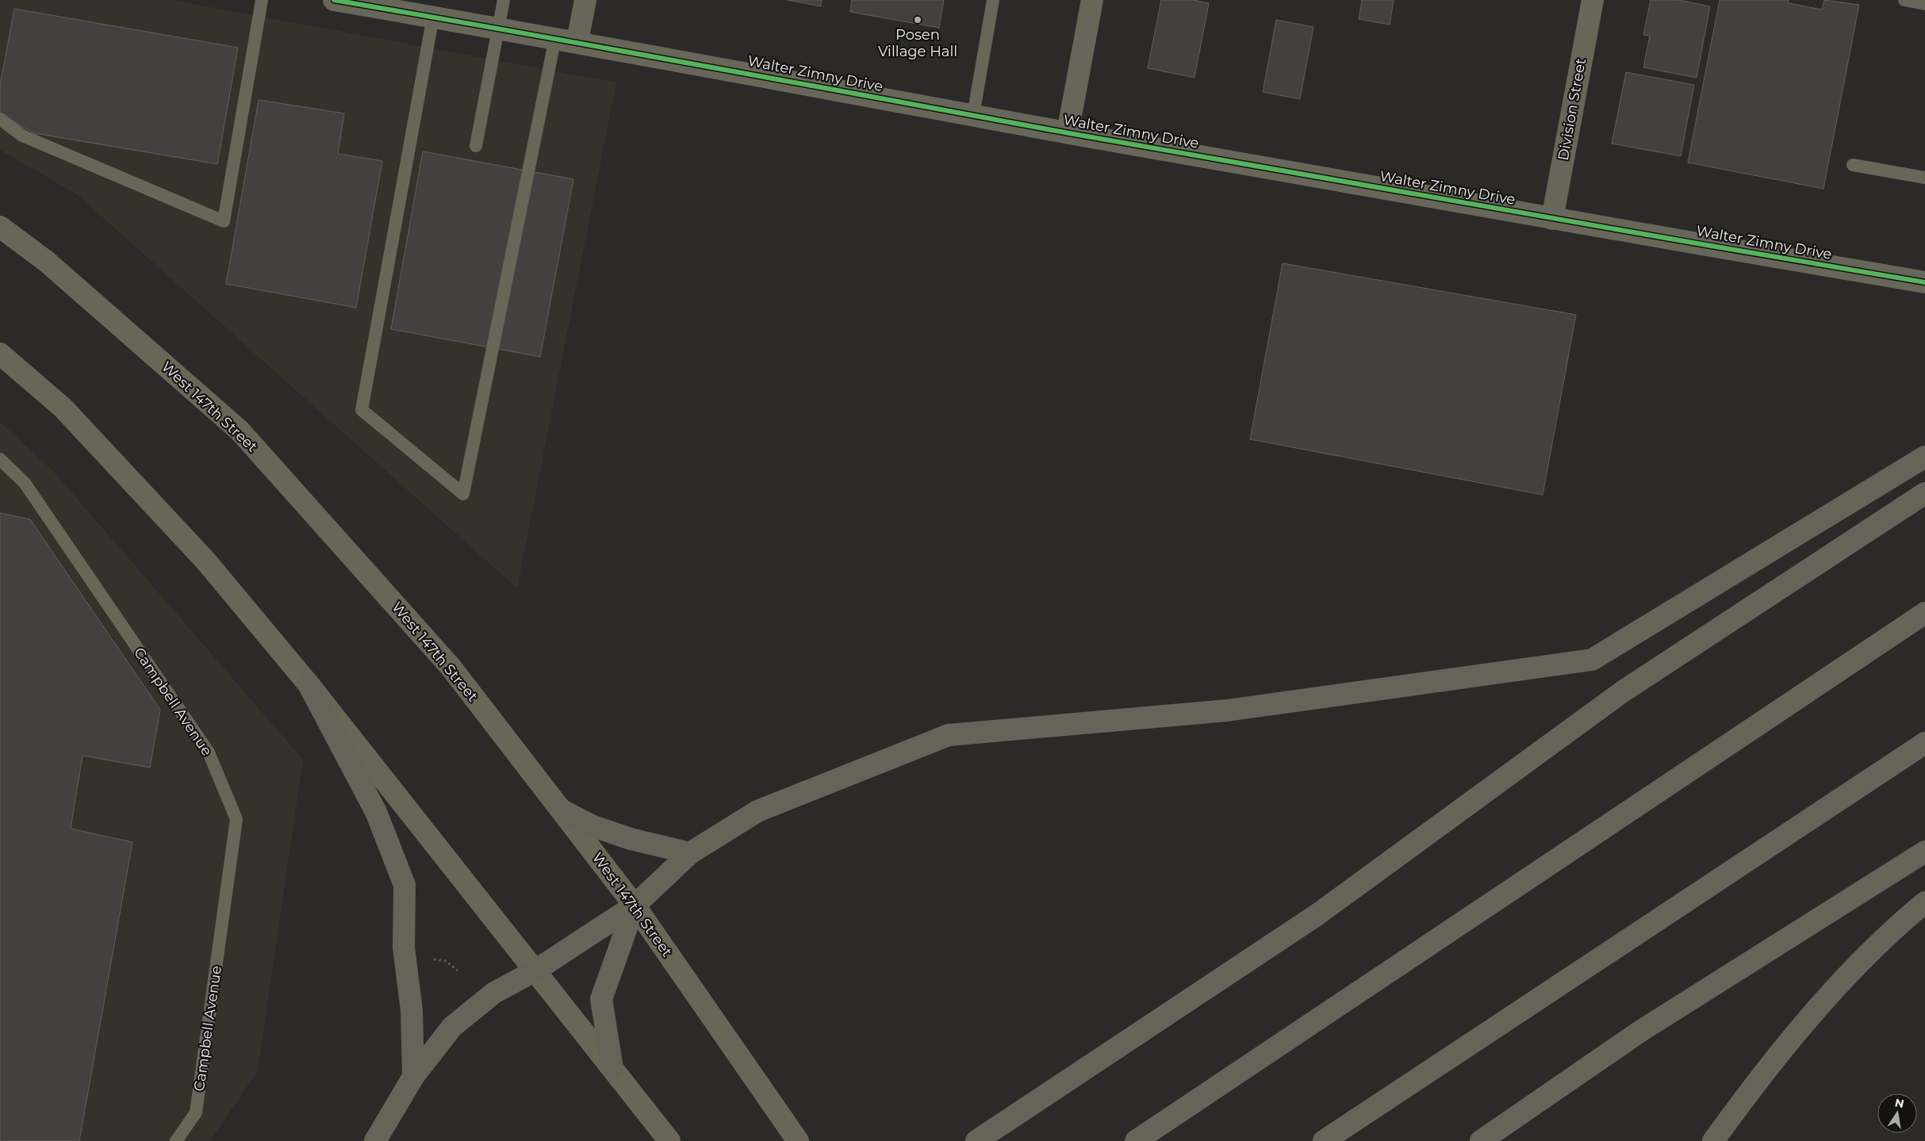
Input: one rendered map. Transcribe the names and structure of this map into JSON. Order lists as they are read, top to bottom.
{
  "streets": {
    "main road": ["West 147th Street"],
    "street": ["Walter Zimny Drive", "Division Street"],
    "lane": ["Campbell Avenue"]
  },
  "crossings": [
    ["Walter Zimny Drive", "Division Street"]
  ],
  "places": ["Posen Village Hall"],
  "north": "top"
}
